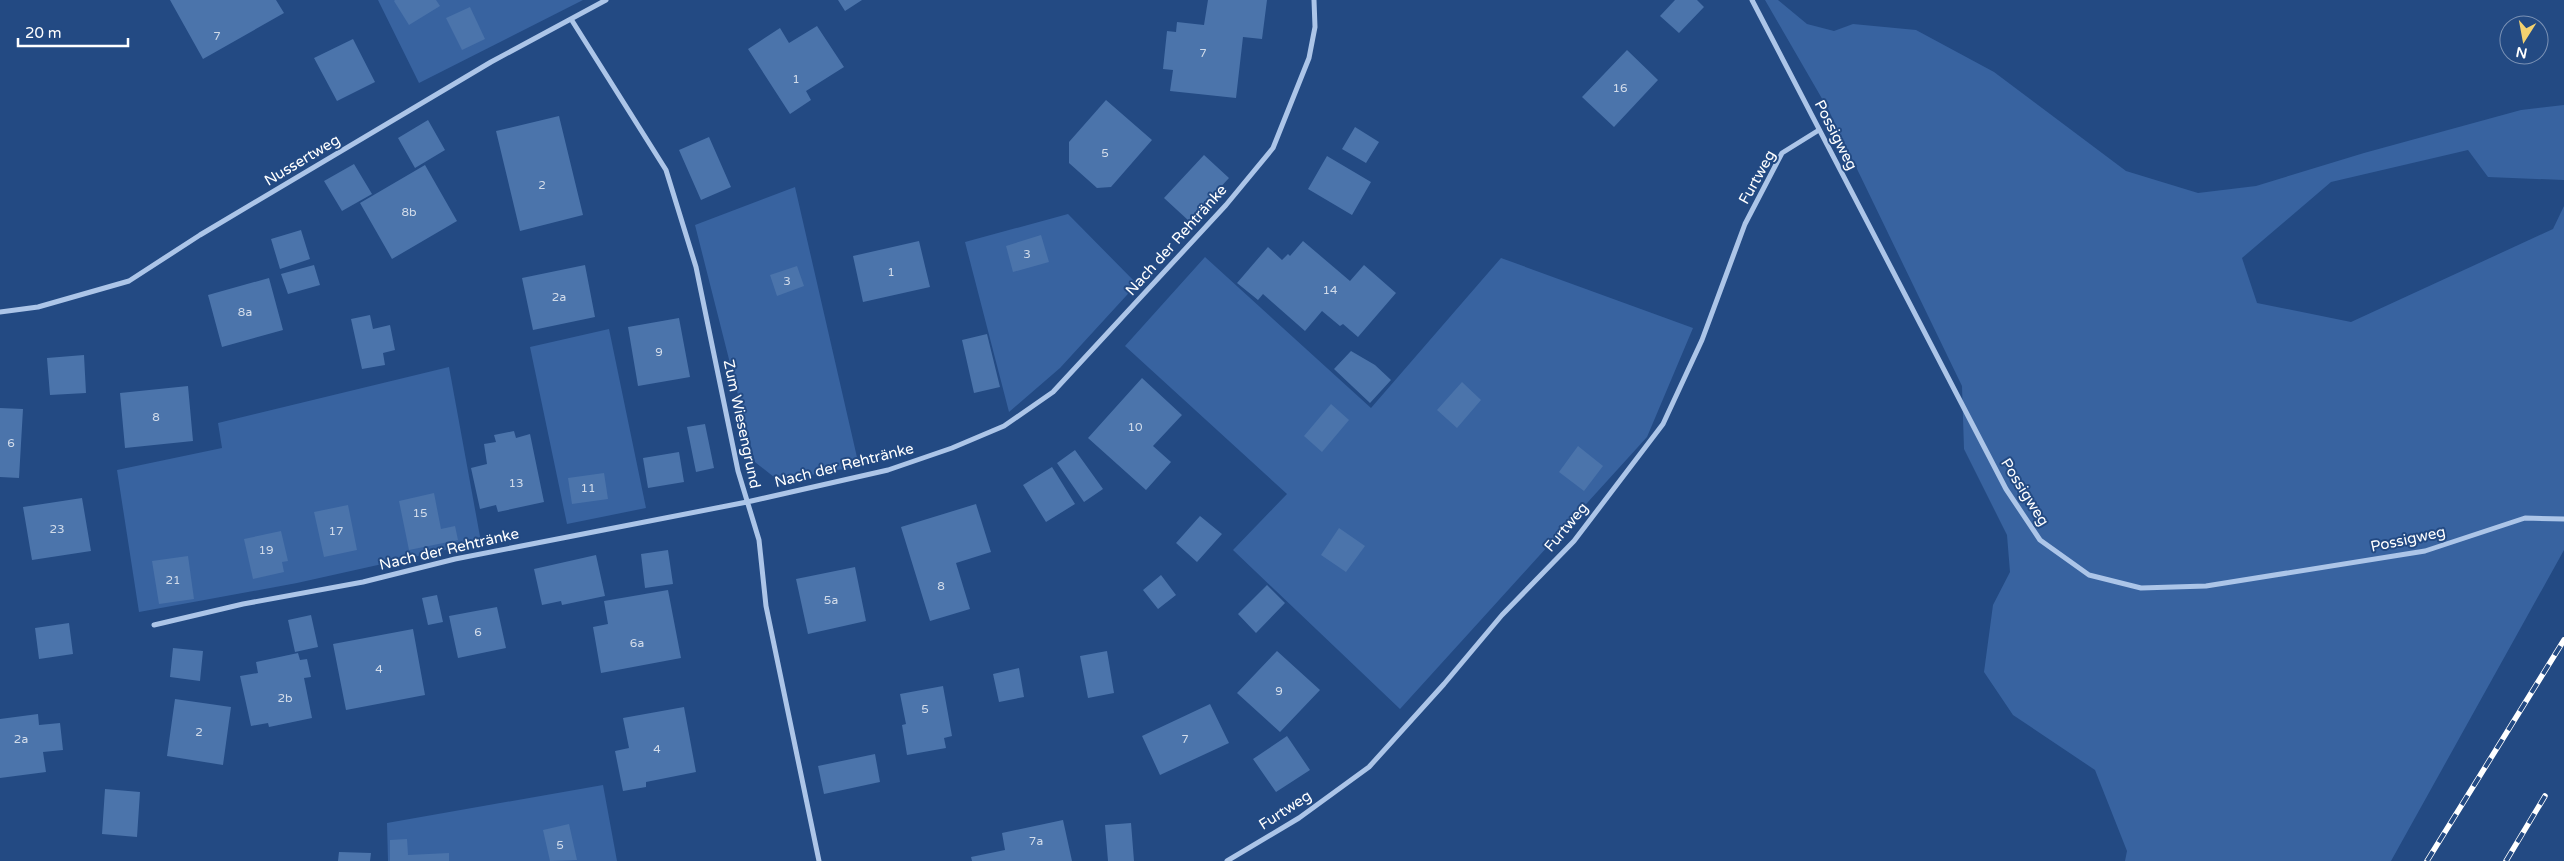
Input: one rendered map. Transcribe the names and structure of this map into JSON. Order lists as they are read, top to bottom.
{
  "streets": {
    "street": [
      "Possigweg",
      "Nussertweg",
      "Furtweg",
      "Nach der Rehtränke",
      "Zum Wiesengrund"
    ]
  },
  "crossings": [
    ["Possigweg", "Furtweg"],
    ["Nussertweg", "Zum Wiesengrund"],
    ["Nach der Rehtränke", "Zum Wiesengrund"]
  ],
  "house_numbers": [
    "7",
    "7",
    "1",
    "16",
    "5",
    "2",
    "8b",
    "3",
    "1",
    "3",
    "14",
    "2a",
    "8a",
    "9",
    "8",
    "10",
    "6",
    "13",
    "11",
    "15",
    "23",
    "17",
    "19",
    "21",
    "8",
    "5a",
    "6",
    "6a",
    "4",
    "9",
    "2b",
    "5",
    "2",
    "2a",
    "7",
    "4",
    "7a",
    "5"
  ],
  "scale_bar": "20 m",
  "north": "bottom"
}
